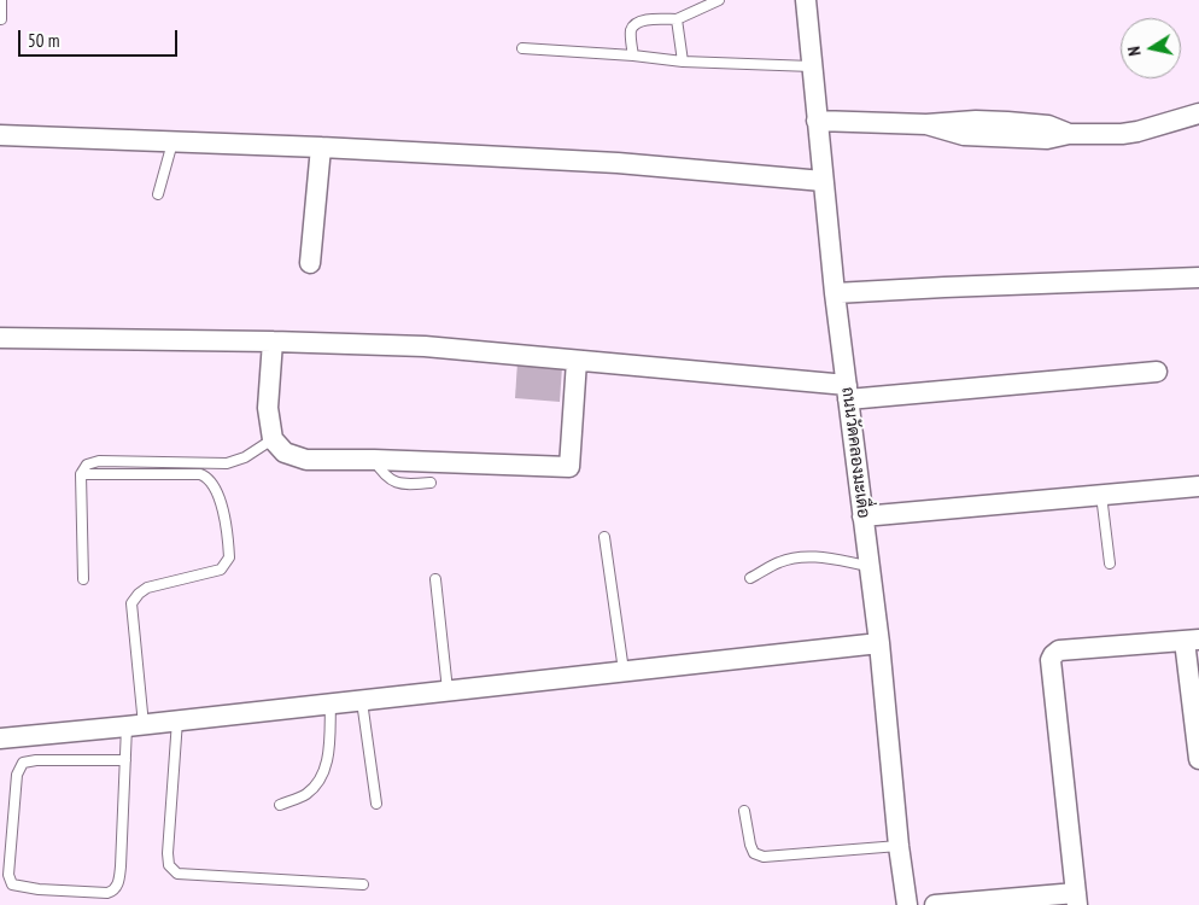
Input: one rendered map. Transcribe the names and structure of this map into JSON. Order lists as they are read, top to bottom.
{
  "streets": {
    "street": ["ถนนวัดคลองมะเดื่อ"]
  },
  "scale_bar": "50 m",
  "north": "left"
}
